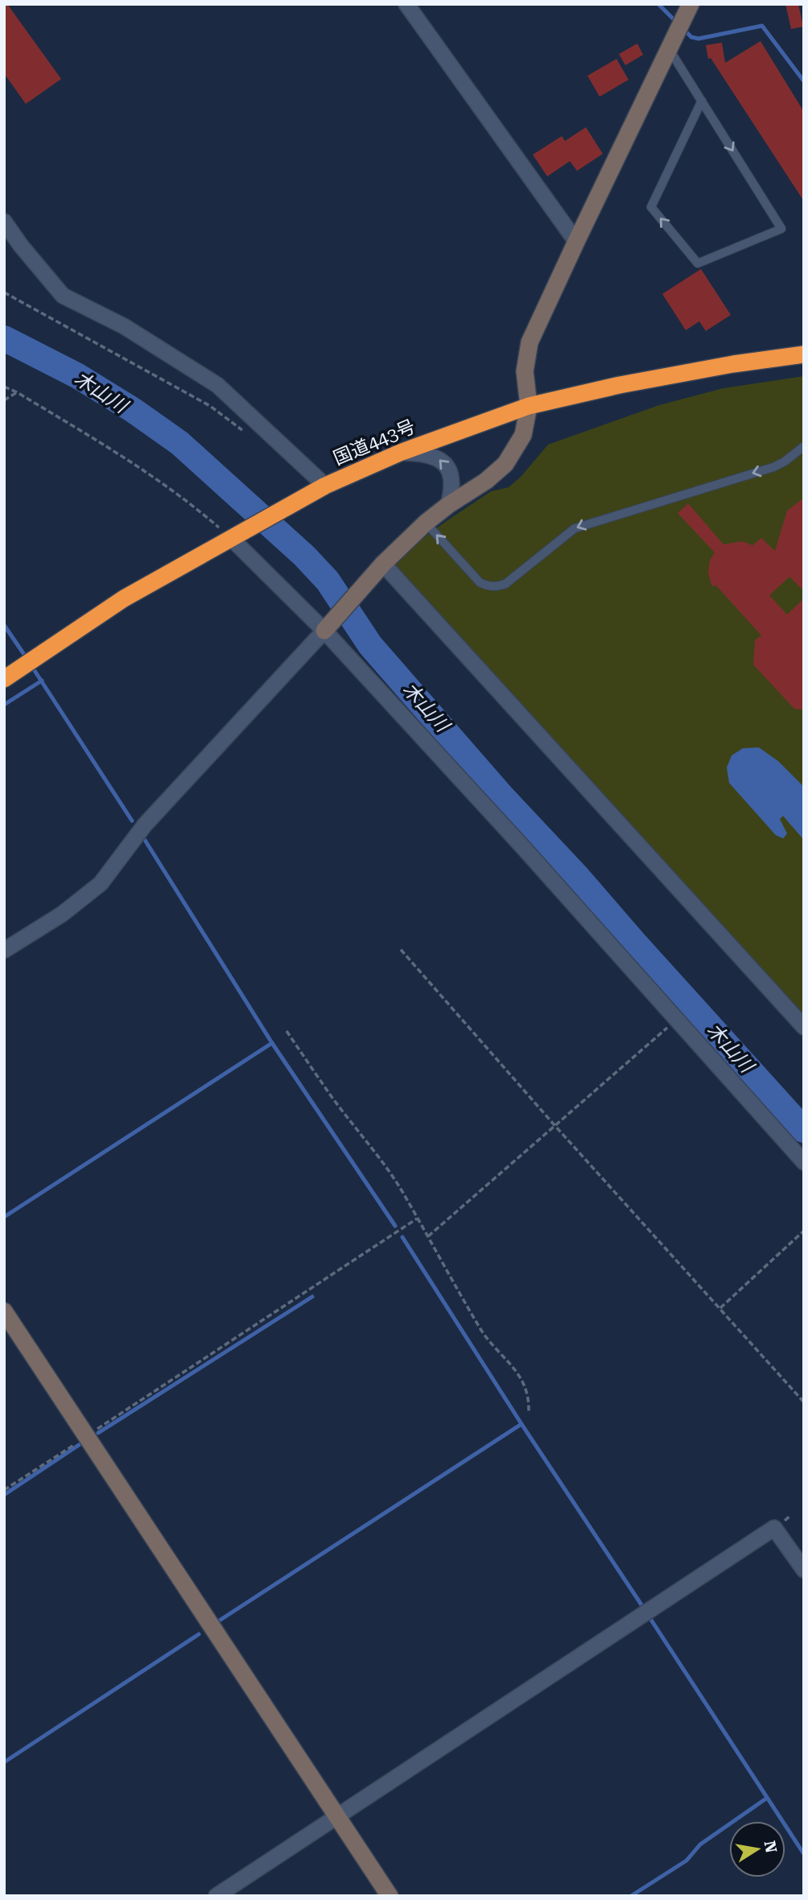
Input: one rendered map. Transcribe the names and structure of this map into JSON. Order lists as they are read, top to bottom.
{
  "streets": {
    "highway": ["国道443号"]
  },
  "water": ["木山川"],
  "north": "right"
}
